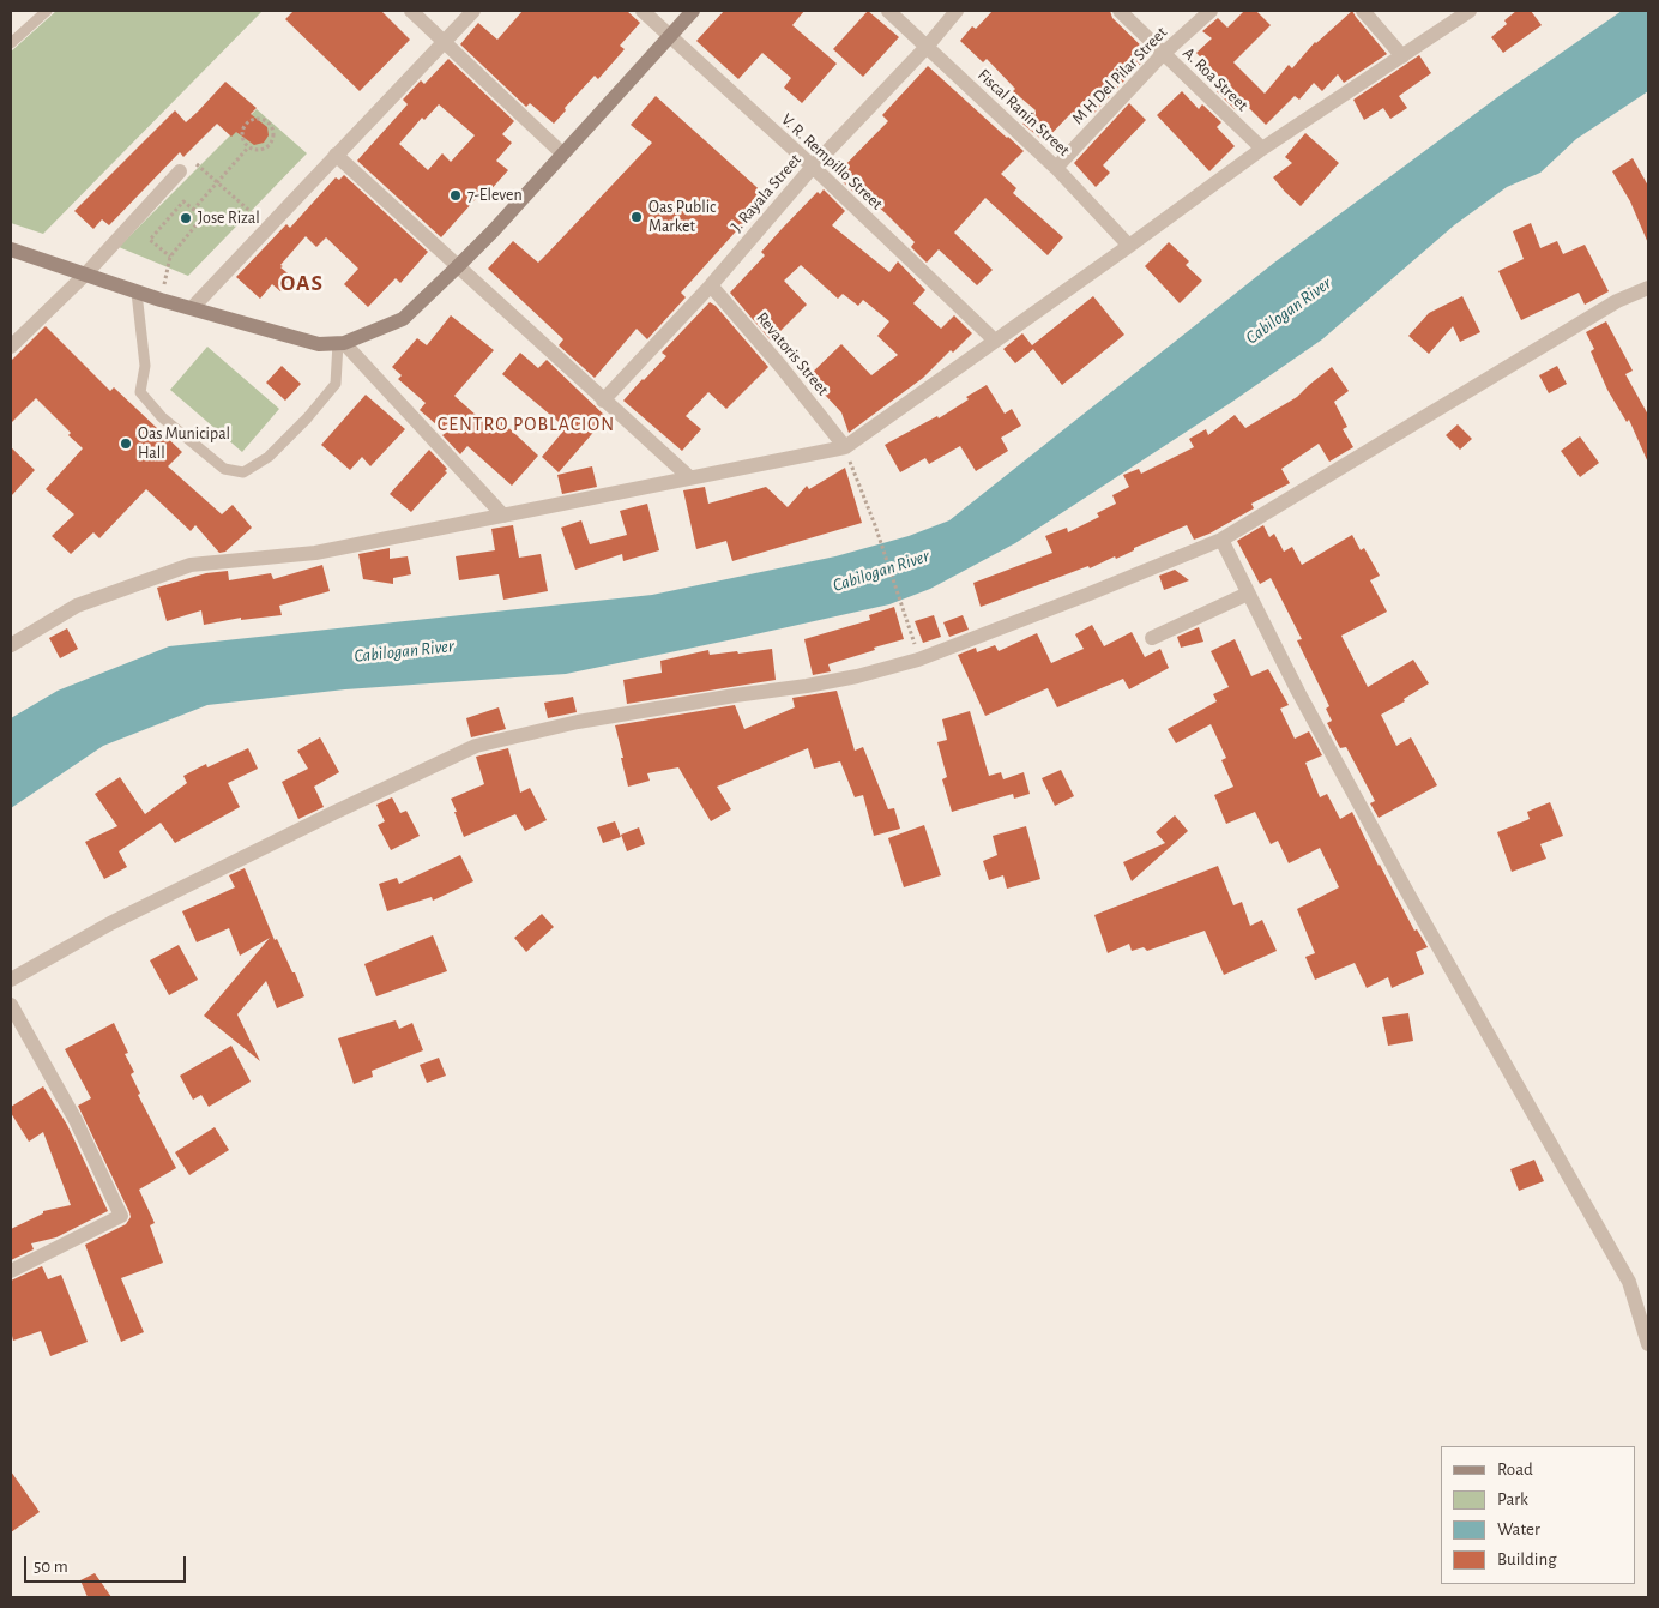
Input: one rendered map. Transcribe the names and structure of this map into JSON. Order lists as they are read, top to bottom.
{
  "streets": {
    "street": [
      "M H Del Pilar Street",
      "A. Roa Street",
      "Fiscal Ranin Street",
      "V. R. Rempillo Street",
      "J. Rayala Street",
      "Revatoris Street"
    ]
  },
  "crossings": [
    ["M H Del Pilar Street", "A. Roa Street"],
    ["M H Del Pilar Street", "Fiscal Ranin Street"],
    ["Fiscal Ranin Street", "J. Rayala Street"],
    ["V. R. Rempillo Street", "J. Rayala Street"],
    ["J. Rayala Street", "Revatoris Street"]
  ],
  "districts": ["OAS", "CENTRO POBLACION"],
  "water": ["Cabilogan River"],
  "places": [
    "7-Eleven",
    "Oas Public Market",
    "Jose Rizal",
    "Oas Municipal Hall"
  ],
  "legend": [
    "Road",
    "Park",
    "Water",
    "Building"
  ],
  "scale_bar": "50 m"
}
